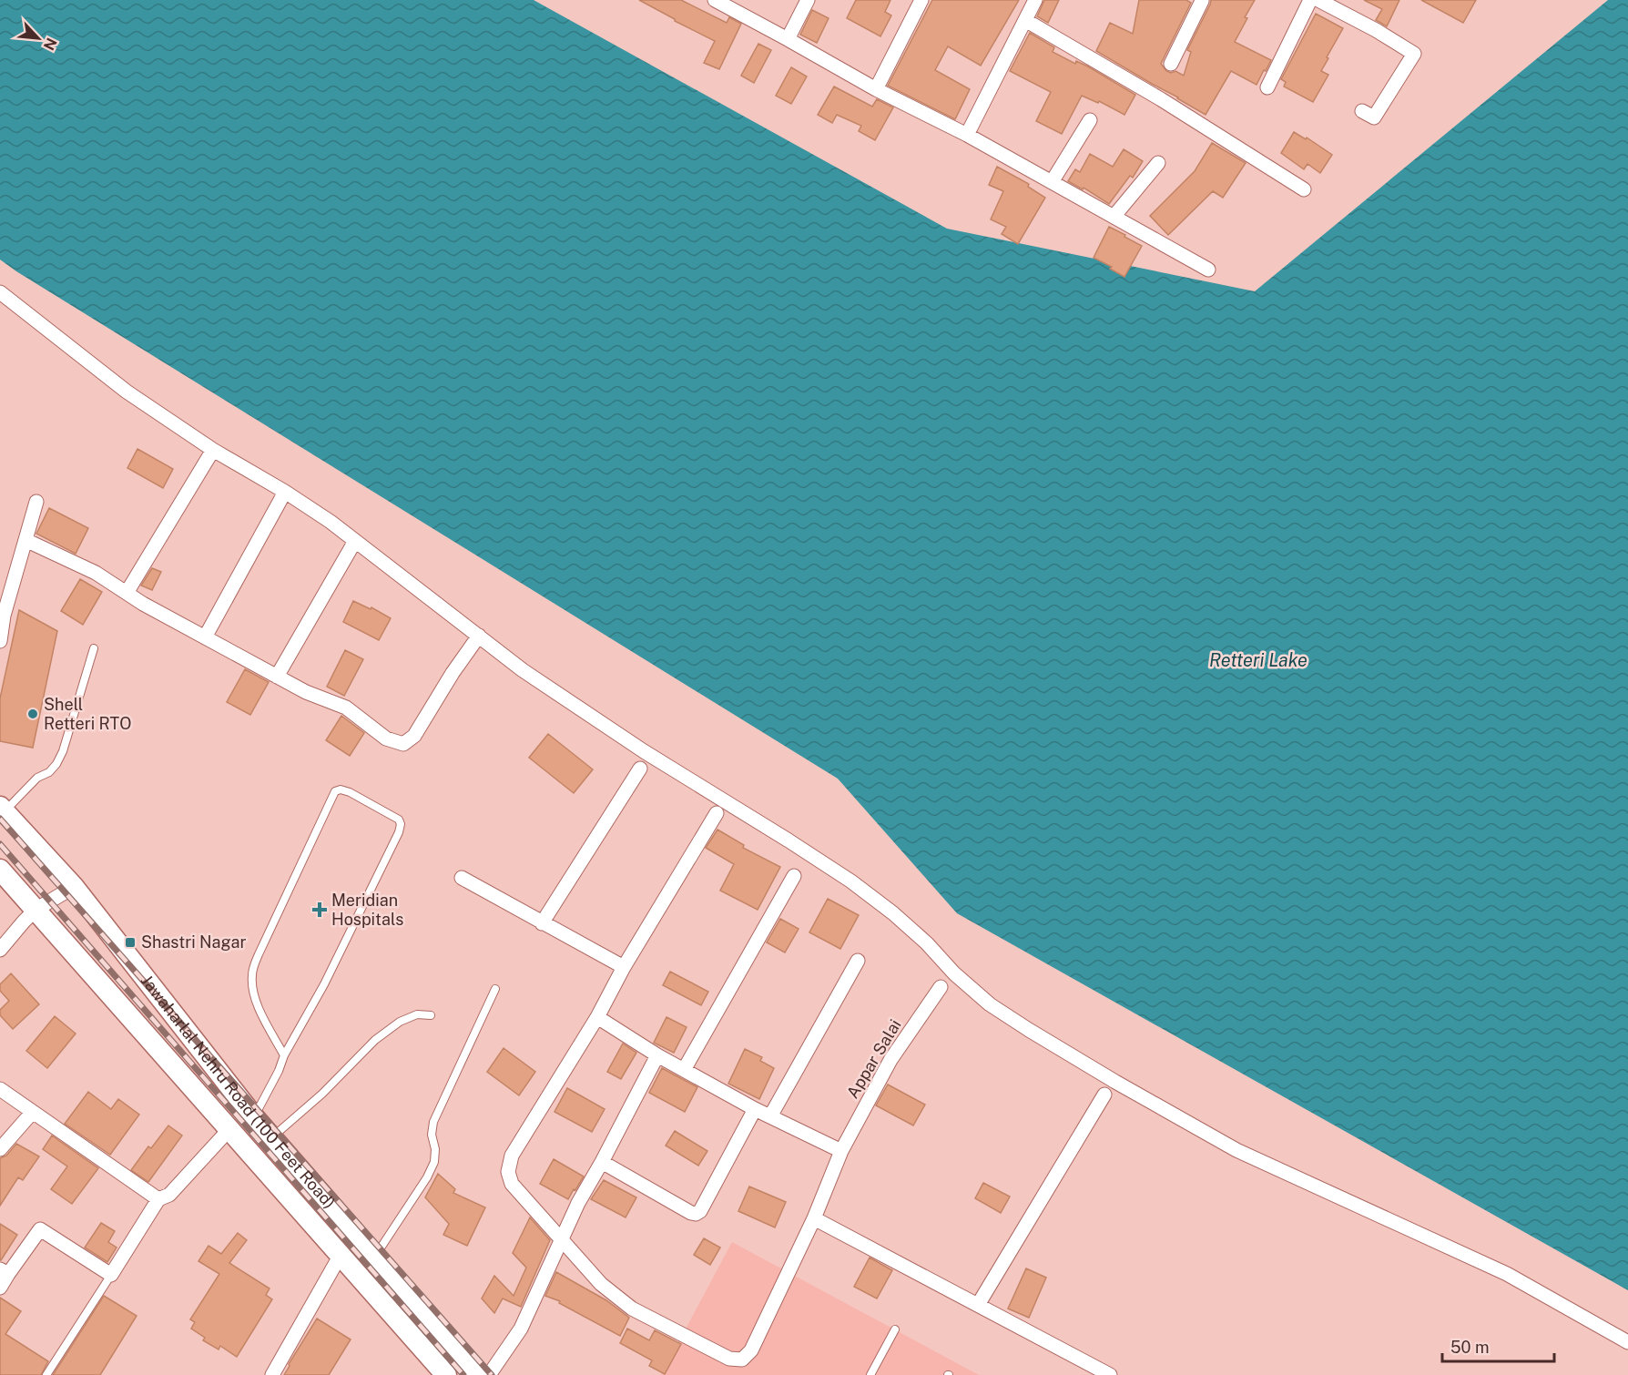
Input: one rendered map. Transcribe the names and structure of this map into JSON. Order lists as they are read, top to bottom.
{
  "streets": {
    "main road": ["Jawaharlal Nehru Road (100 Feet Road)"],
    "street": ["Appar Salai"]
  },
  "water": ["Retteri Lake"],
  "places": {
    "other": ["Shell Retteri RTO"],
    "health": ["Meridian Hospitals"],
    "transit": ["Shastri Nagar"]
  },
  "scale_bar": "50 m",
  "north": "bottom right"
}
